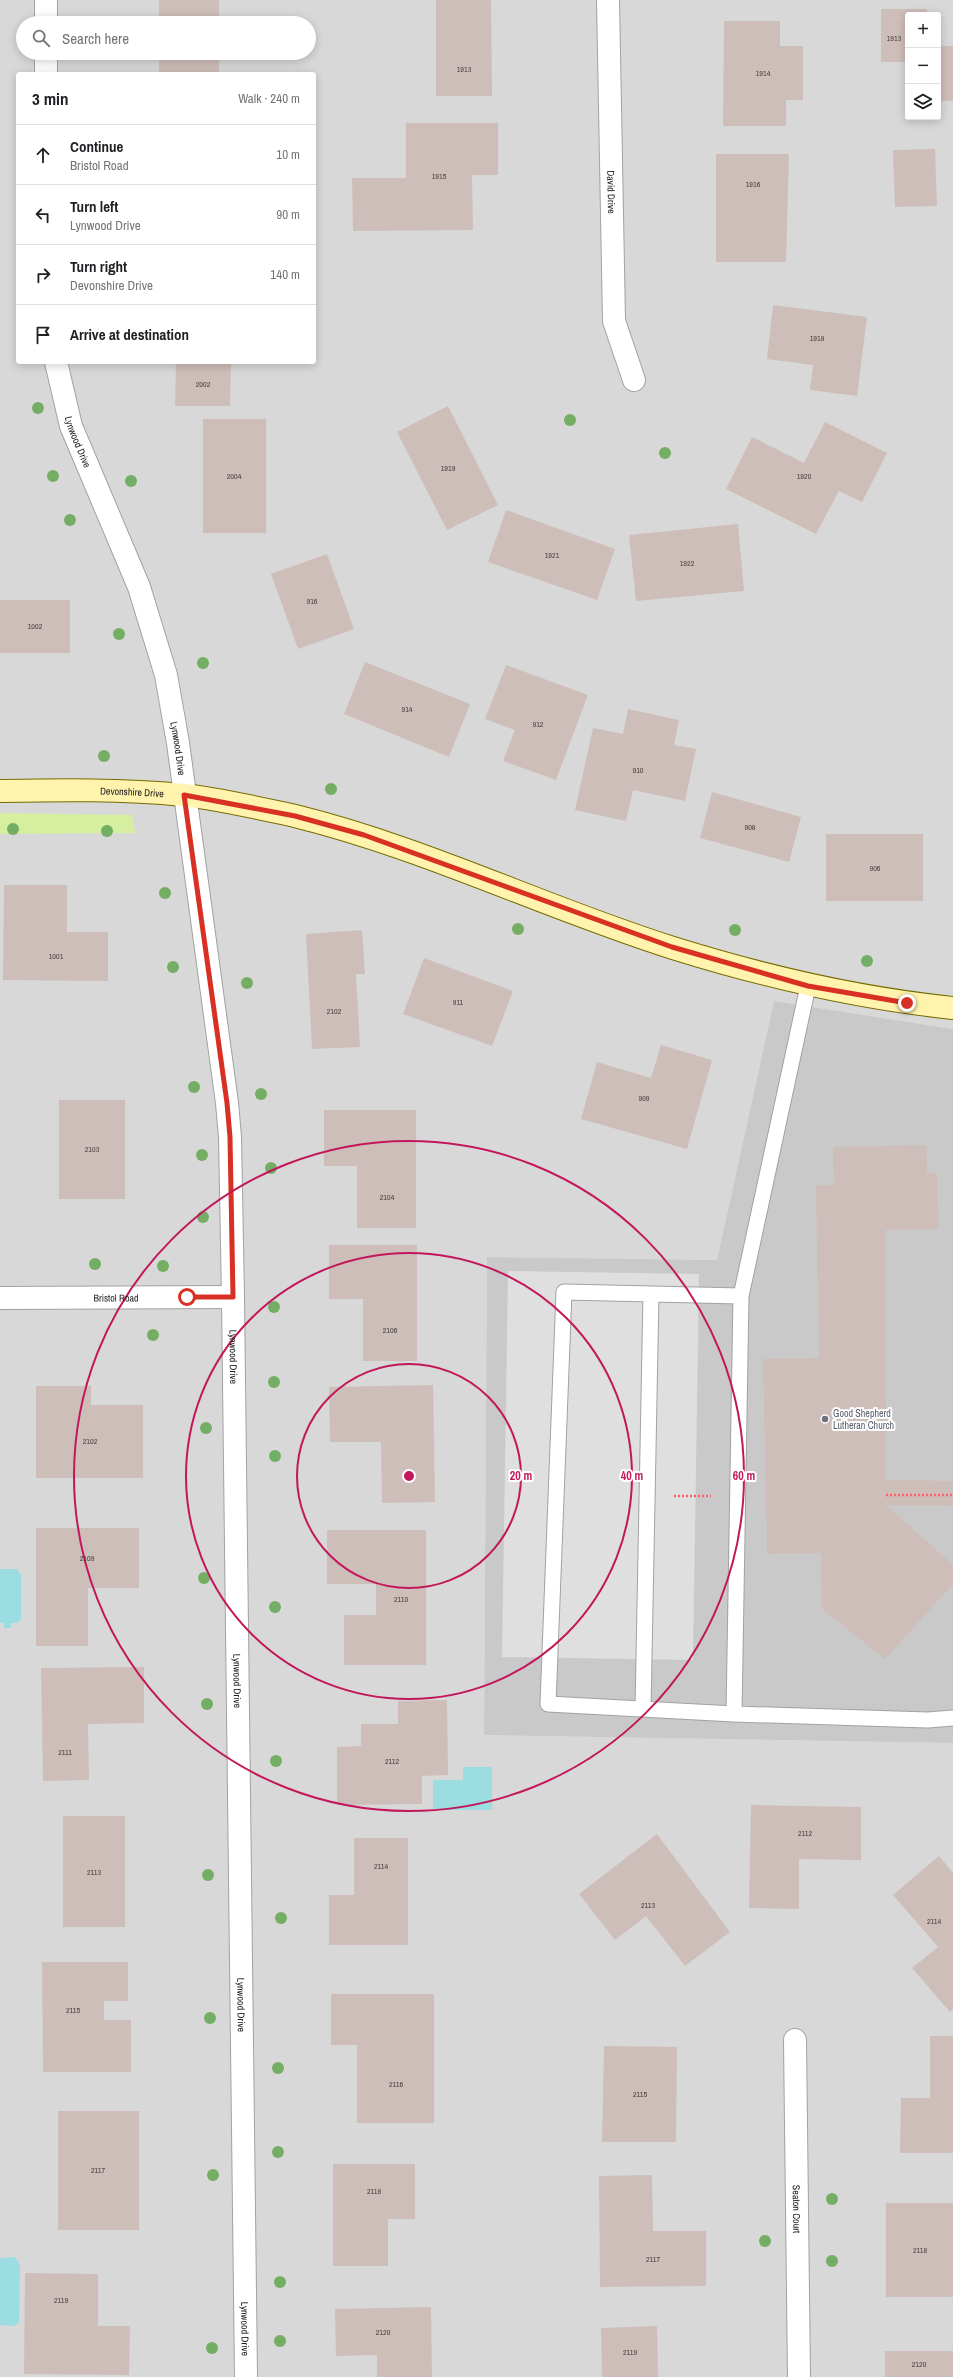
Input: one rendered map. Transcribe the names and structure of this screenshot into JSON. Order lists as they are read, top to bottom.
{
  "streets": {
    "street": [
      "David Drive",
      "Lynwood Drive",
      "Devonshire Drive",
      "Bristol Road",
      "Seaton Court"
    ]
  },
  "crossings": [
    ["Lynwood Drive", "Devonshire Drive"],
    ["Lynwood Drive", "Bristol Road"]
  ],
  "places": ["Good Shepherd Lutheran Church"],
  "house_numbers": [
    "1913",
    "1913",
    "1914",
    "1915",
    "1916",
    "1918",
    "2002",
    "1919",
    "2004",
    "1920",
    "1921",
    "1922",
    "916",
    "1002",
    "914",
    "912",
    "910",
    "908",
    "906",
    "1001",
    "911",
    "2102",
    "909",
    "2103",
    "2104",
    "2106",
    "2102",
    "2109",
    "2110",
    "2111",
    "2112",
    "2112",
    "2114",
    "2113",
    "2113",
    "2114",
    "2115",
    "2116",
    "2115",
    "2117",
    "2118",
    "2118",
    "2117",
    "2119",
    "2120",
    "2119",
    "2120"
  ],
  "page": {
    "map_buttons": ["+", "−"],
    "search": "Search here",
    "heading": ["3 min", "Walk · 240 m"],
    "list": [
      ["Continue", "Bristol Road", "10 m"],
      ["Turn left", "Lynwood Drive", "90 m"],
      ["Turn right", "Devonshire Drive", "140 m"],
      "Arrive at destination"
    ]
  },
  "rings": ["20 m", "40 m", "60 m"]
}
